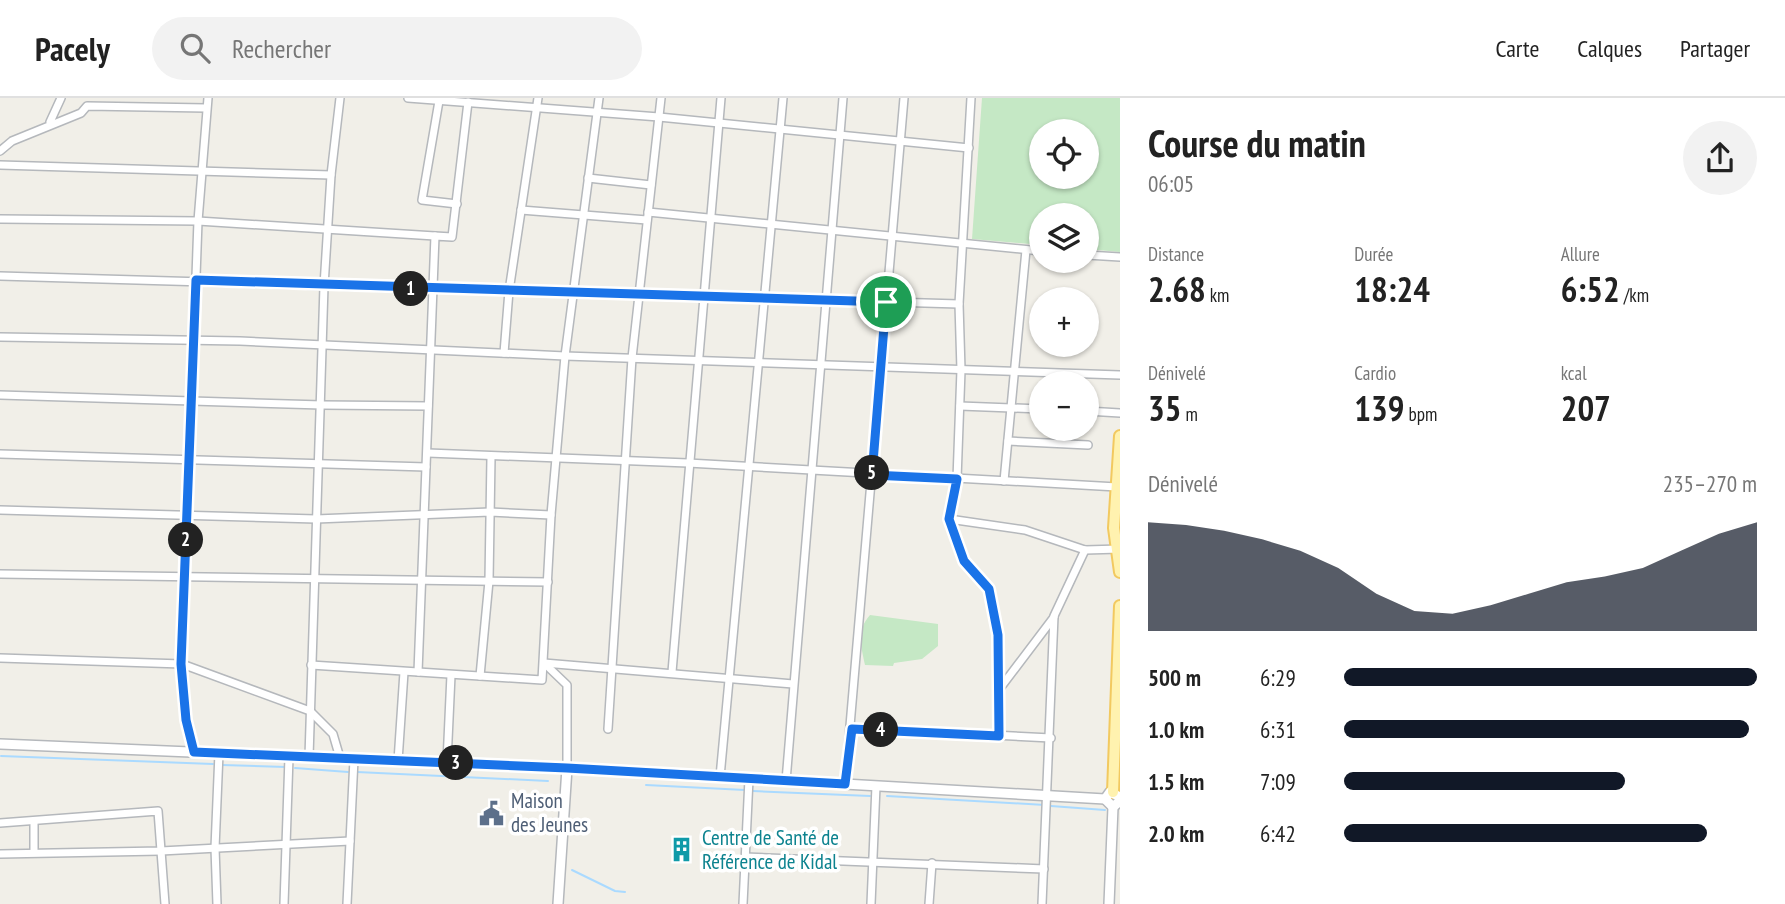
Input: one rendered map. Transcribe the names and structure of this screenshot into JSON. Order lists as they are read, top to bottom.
{
  "places": {
    "public building": ["Maison des Jeunes"],
    "building": ["Centre de Santé de Référence de Kidal"]
  },
  "page": {
    "header": "Pacely",
    "search": "Rechercher",
    "nav": ["Carte", "Calques", "Partager"],
    "heading": ["Course du matin", "06:05"],
    "map_buttons": ["+", "−"],
    "stats": [
      ["Distance", "2.68 km"],
      ["Durée", "18:24"],
      ["Allure", "6:52 /km"],
      ["Dénivelé", "35 m"],
      ["Cardio", "139 bpm"],
      ["kcal", "207"]
    ],
    "pins": [
      "1",
      "5",
      "2",
      "4",
      "3"
    ],
    "chart": ["Dénivelé", "235–270 m"],
    "list": [
      {
        "name": "500 m",
        "note": "6:29"
      },
      {
        "name": "1.0 km",
        "note": "6:31"
      },
      {
        "name": "1.5 km",
        "note": "7:09"
      },
      {
        "name": "2.0 km",
        "note": "6:42"
      }
    ]
  }
}
